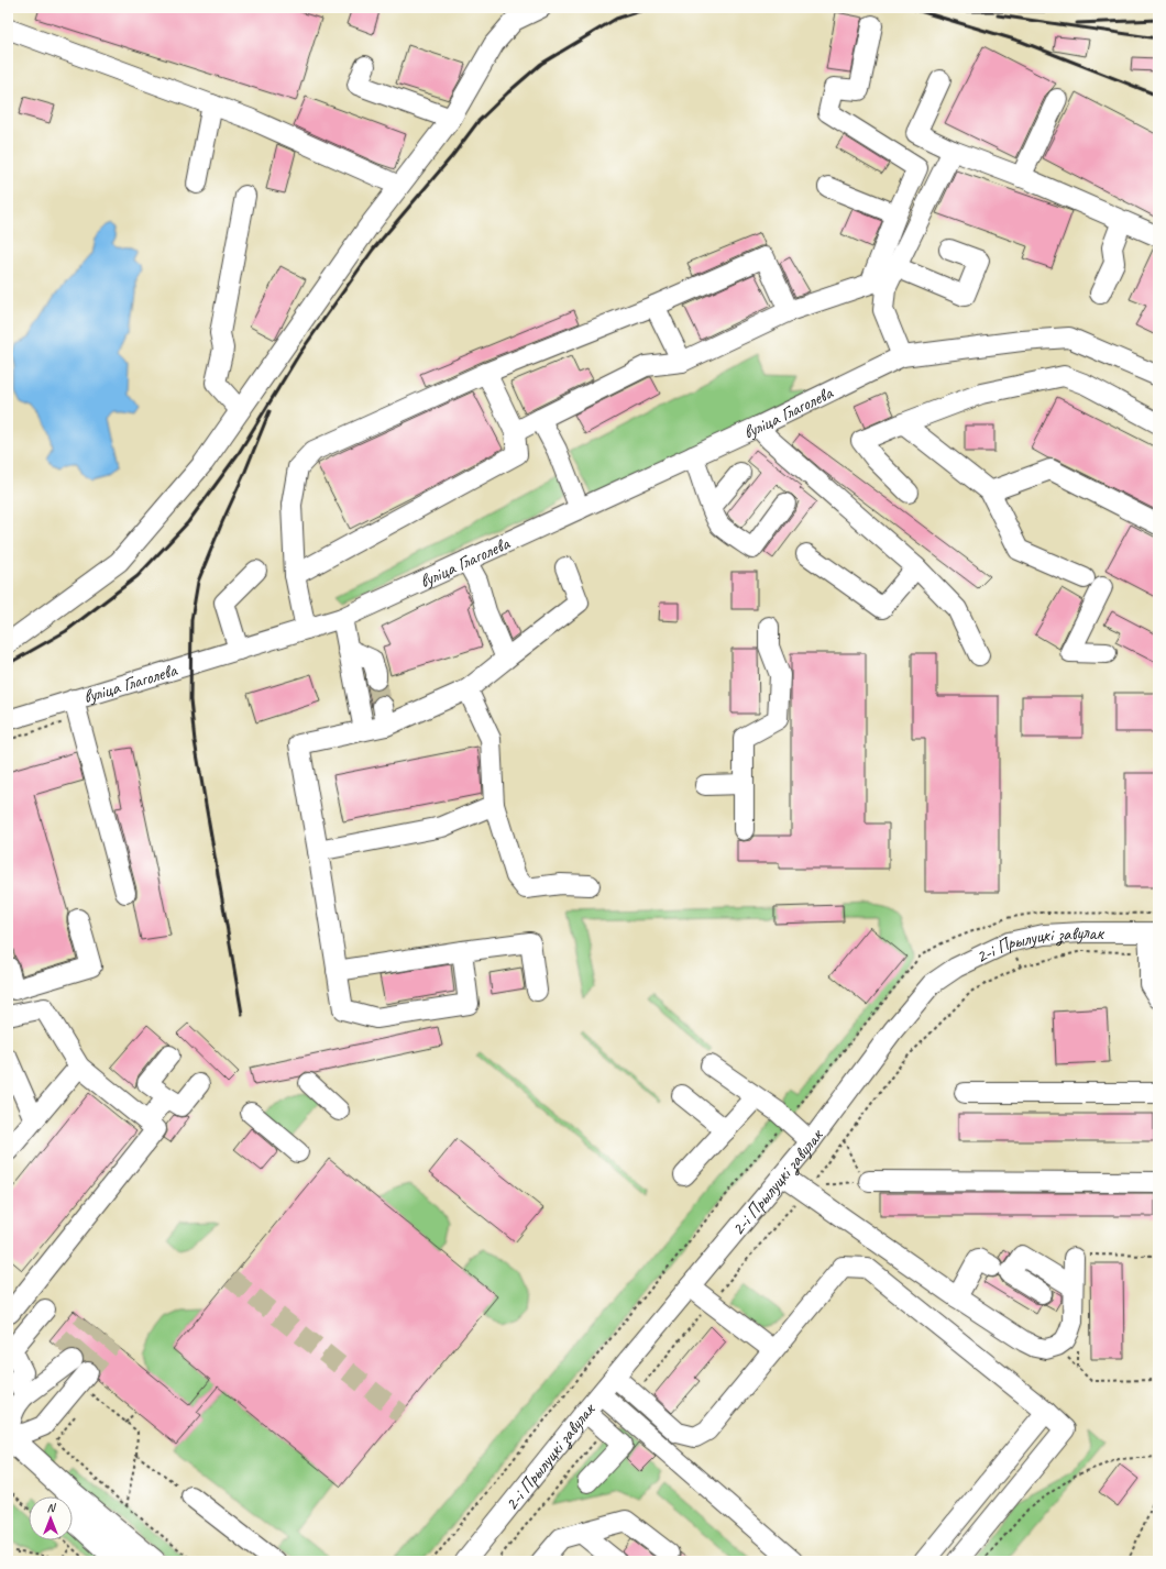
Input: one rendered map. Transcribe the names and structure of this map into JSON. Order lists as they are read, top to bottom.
{
  "streets": {
    "street": ["вуліца Глаголева", "2-і Прылуцкі завулак"]
  },
  "north": "top"
}
